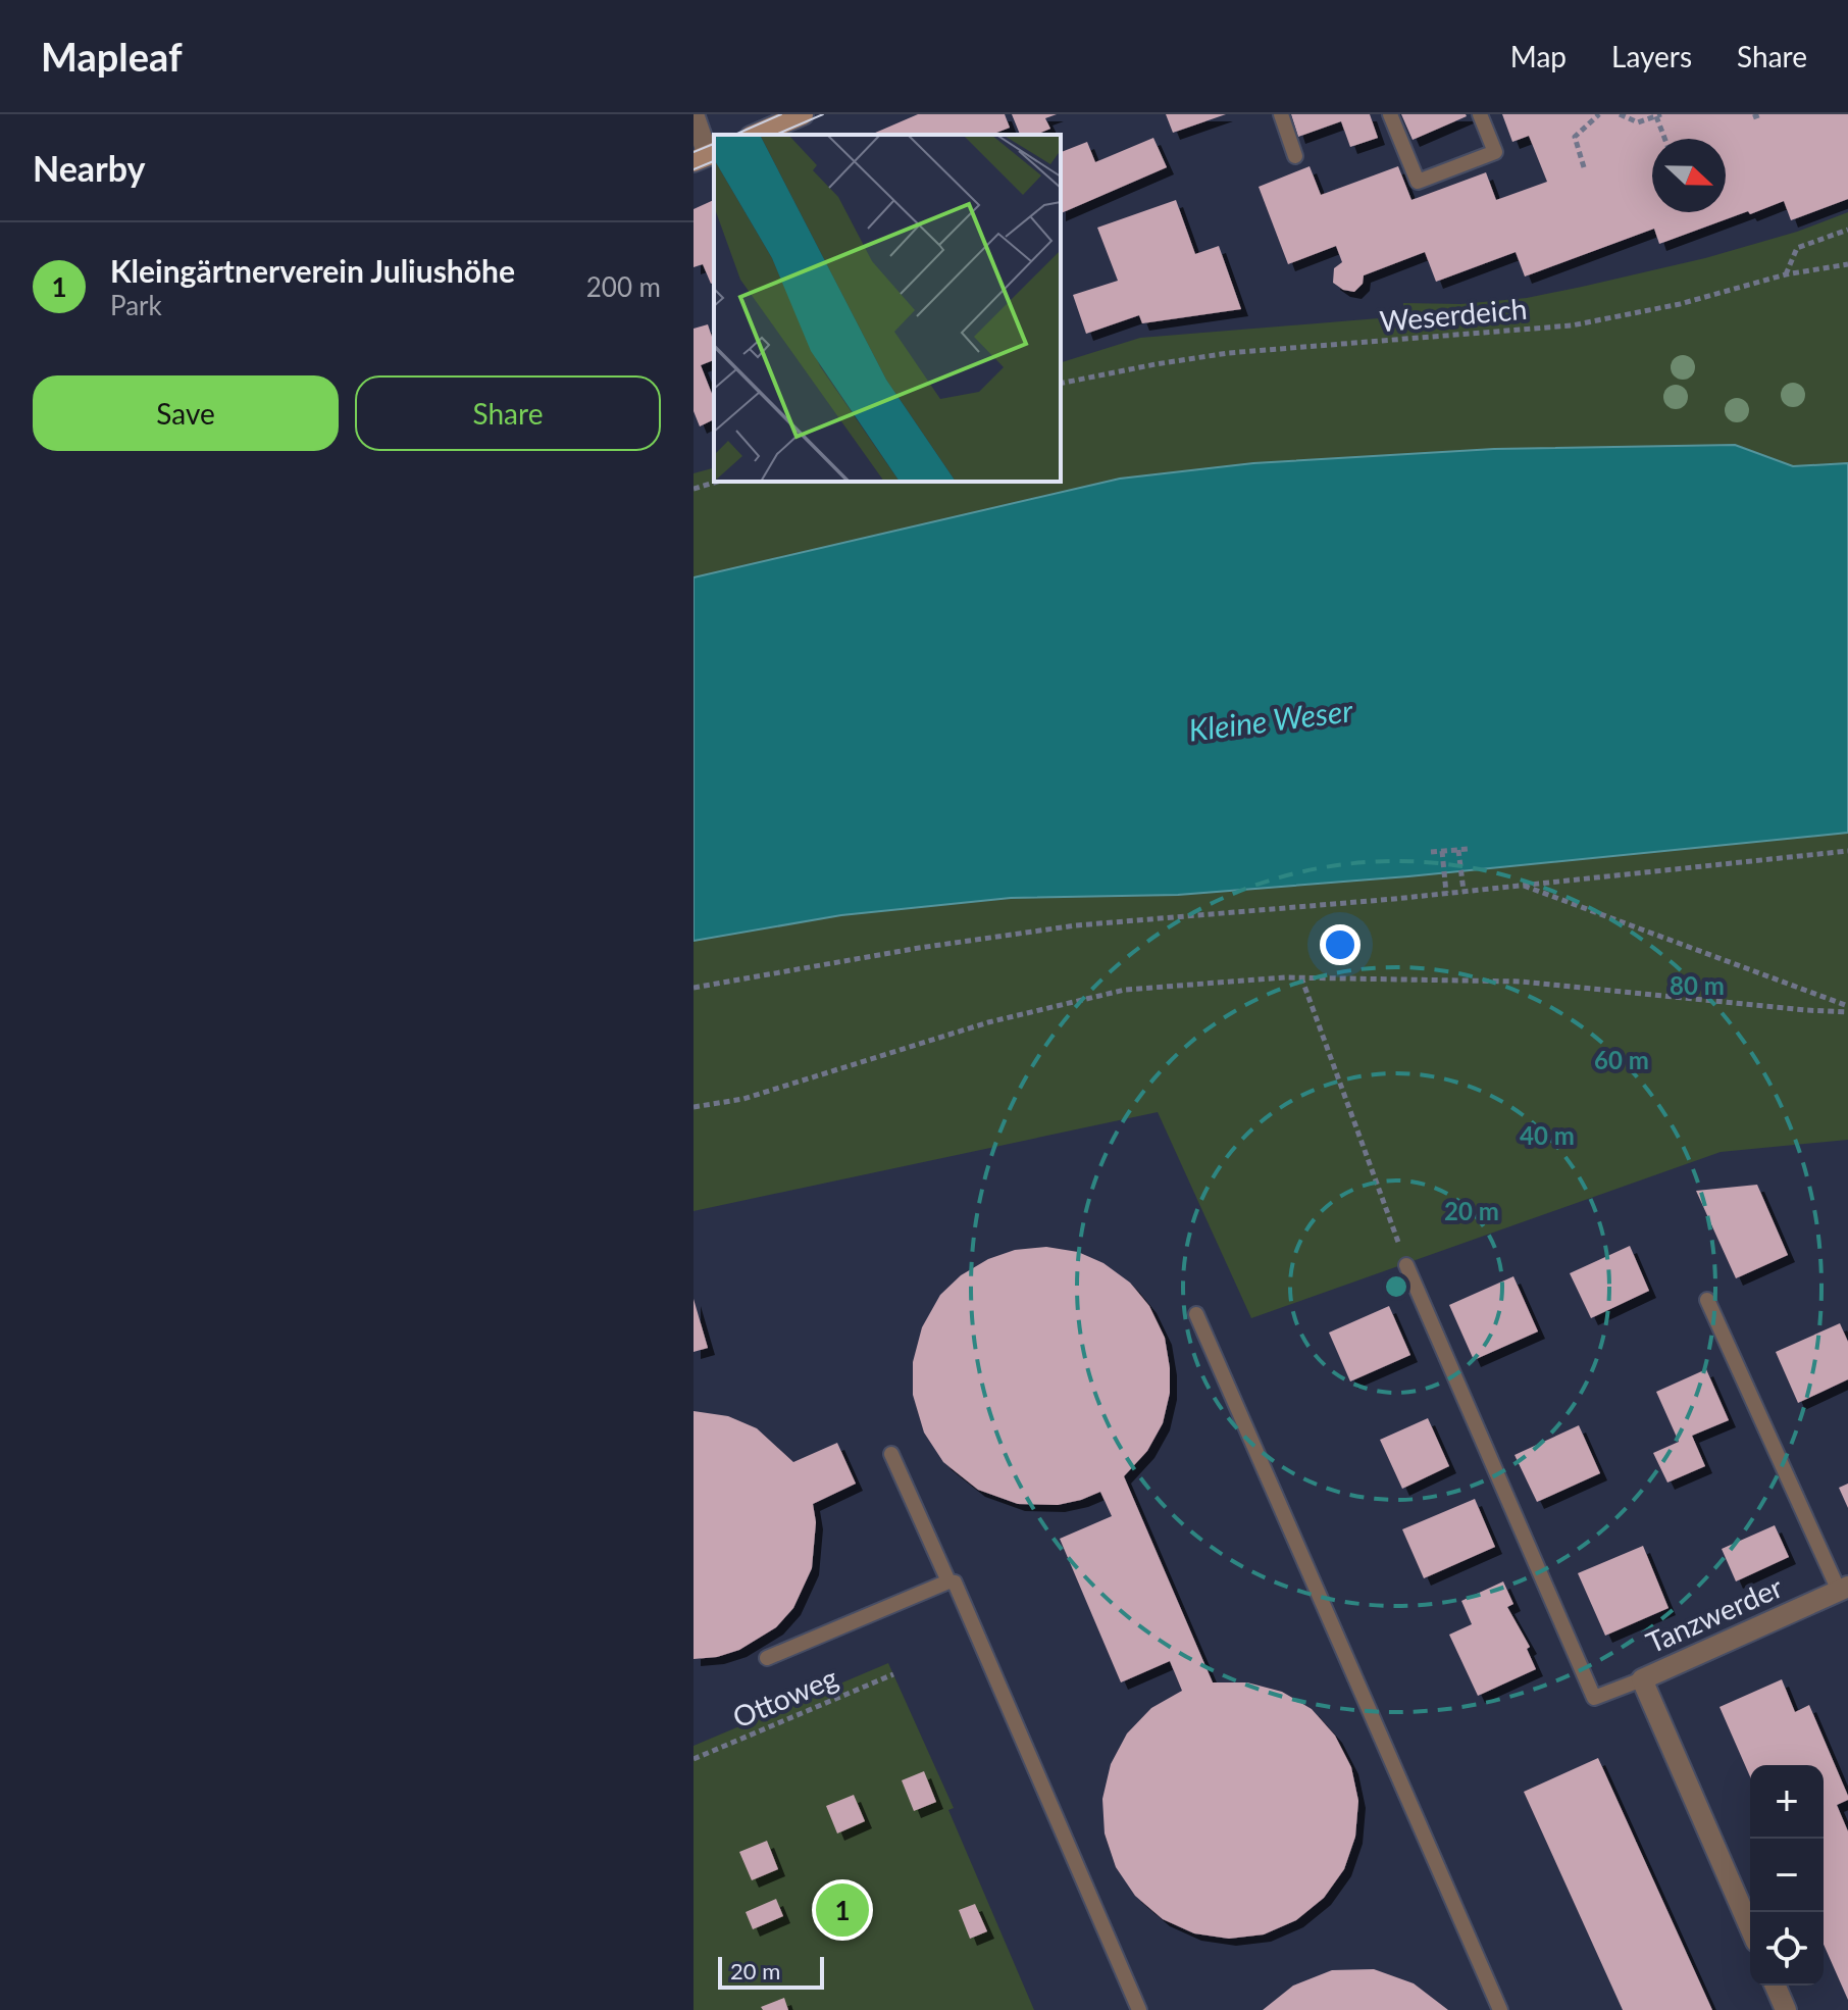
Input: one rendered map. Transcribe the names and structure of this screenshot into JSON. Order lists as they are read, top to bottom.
{
  "streets": {
    "street": ["Tanzwerder"],
    "path": ["Weserdeich", "Ottoweg"]
  },
  "water": ["Kleine Weser"],
  "scale_bar": "20 m",
  "north": "right",
  "page": {
    "header": "Mapleaf",
    "nav": ["Map", "Layers", "Share"],
    "heading": "Nearby",
    "list": [
      {
        "mark": "1",
        "name": "Kleingärtnerverein Juliushöhe",
        "note": "Park",
        "value": "200 m"
      }
    ],
    "buttons": ["Save", "Share"],
    "map_buttons": ["+", "−"],
    "pins": "1",
    "scale": "20 m"
  },
  "rings": [
    "80 m",
    "60 m",
    "40 m",
    "20 m"
  ]
}
